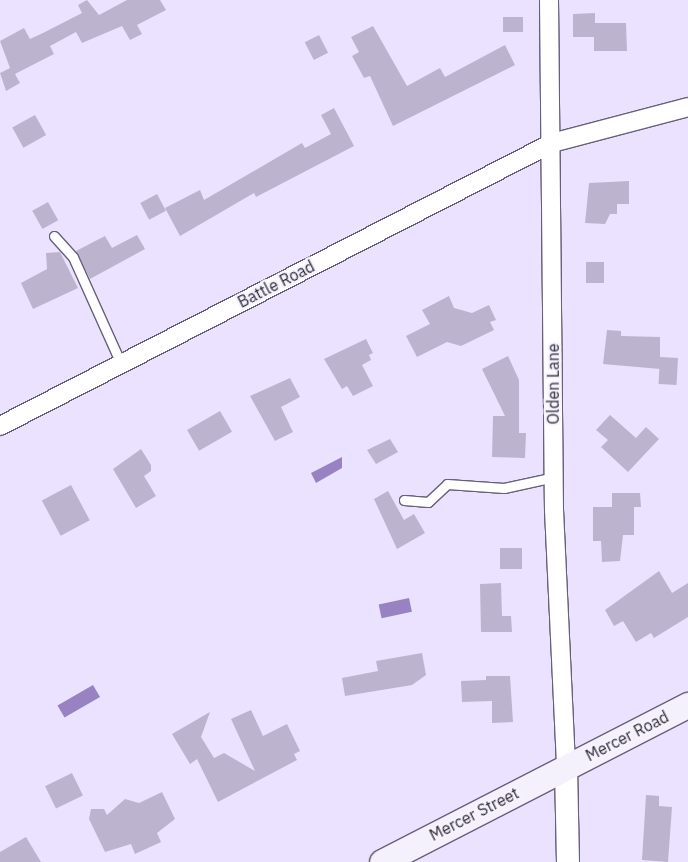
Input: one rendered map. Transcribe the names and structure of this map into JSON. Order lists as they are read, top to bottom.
{
  "streets": {
    "main road": ["Mercer Road", "Mercer Street"],
    "street": ["Battle Road", "Olden Lane"]
  },
  "crossings": [
    ["Battle Road", "Olden Lane"],
    ["Olden Lane", "Mercer Road"],
    ["Olden Lane", "Mercer Street"],
    ["Mercer Road", "Mercer Street"]
  ]
}
